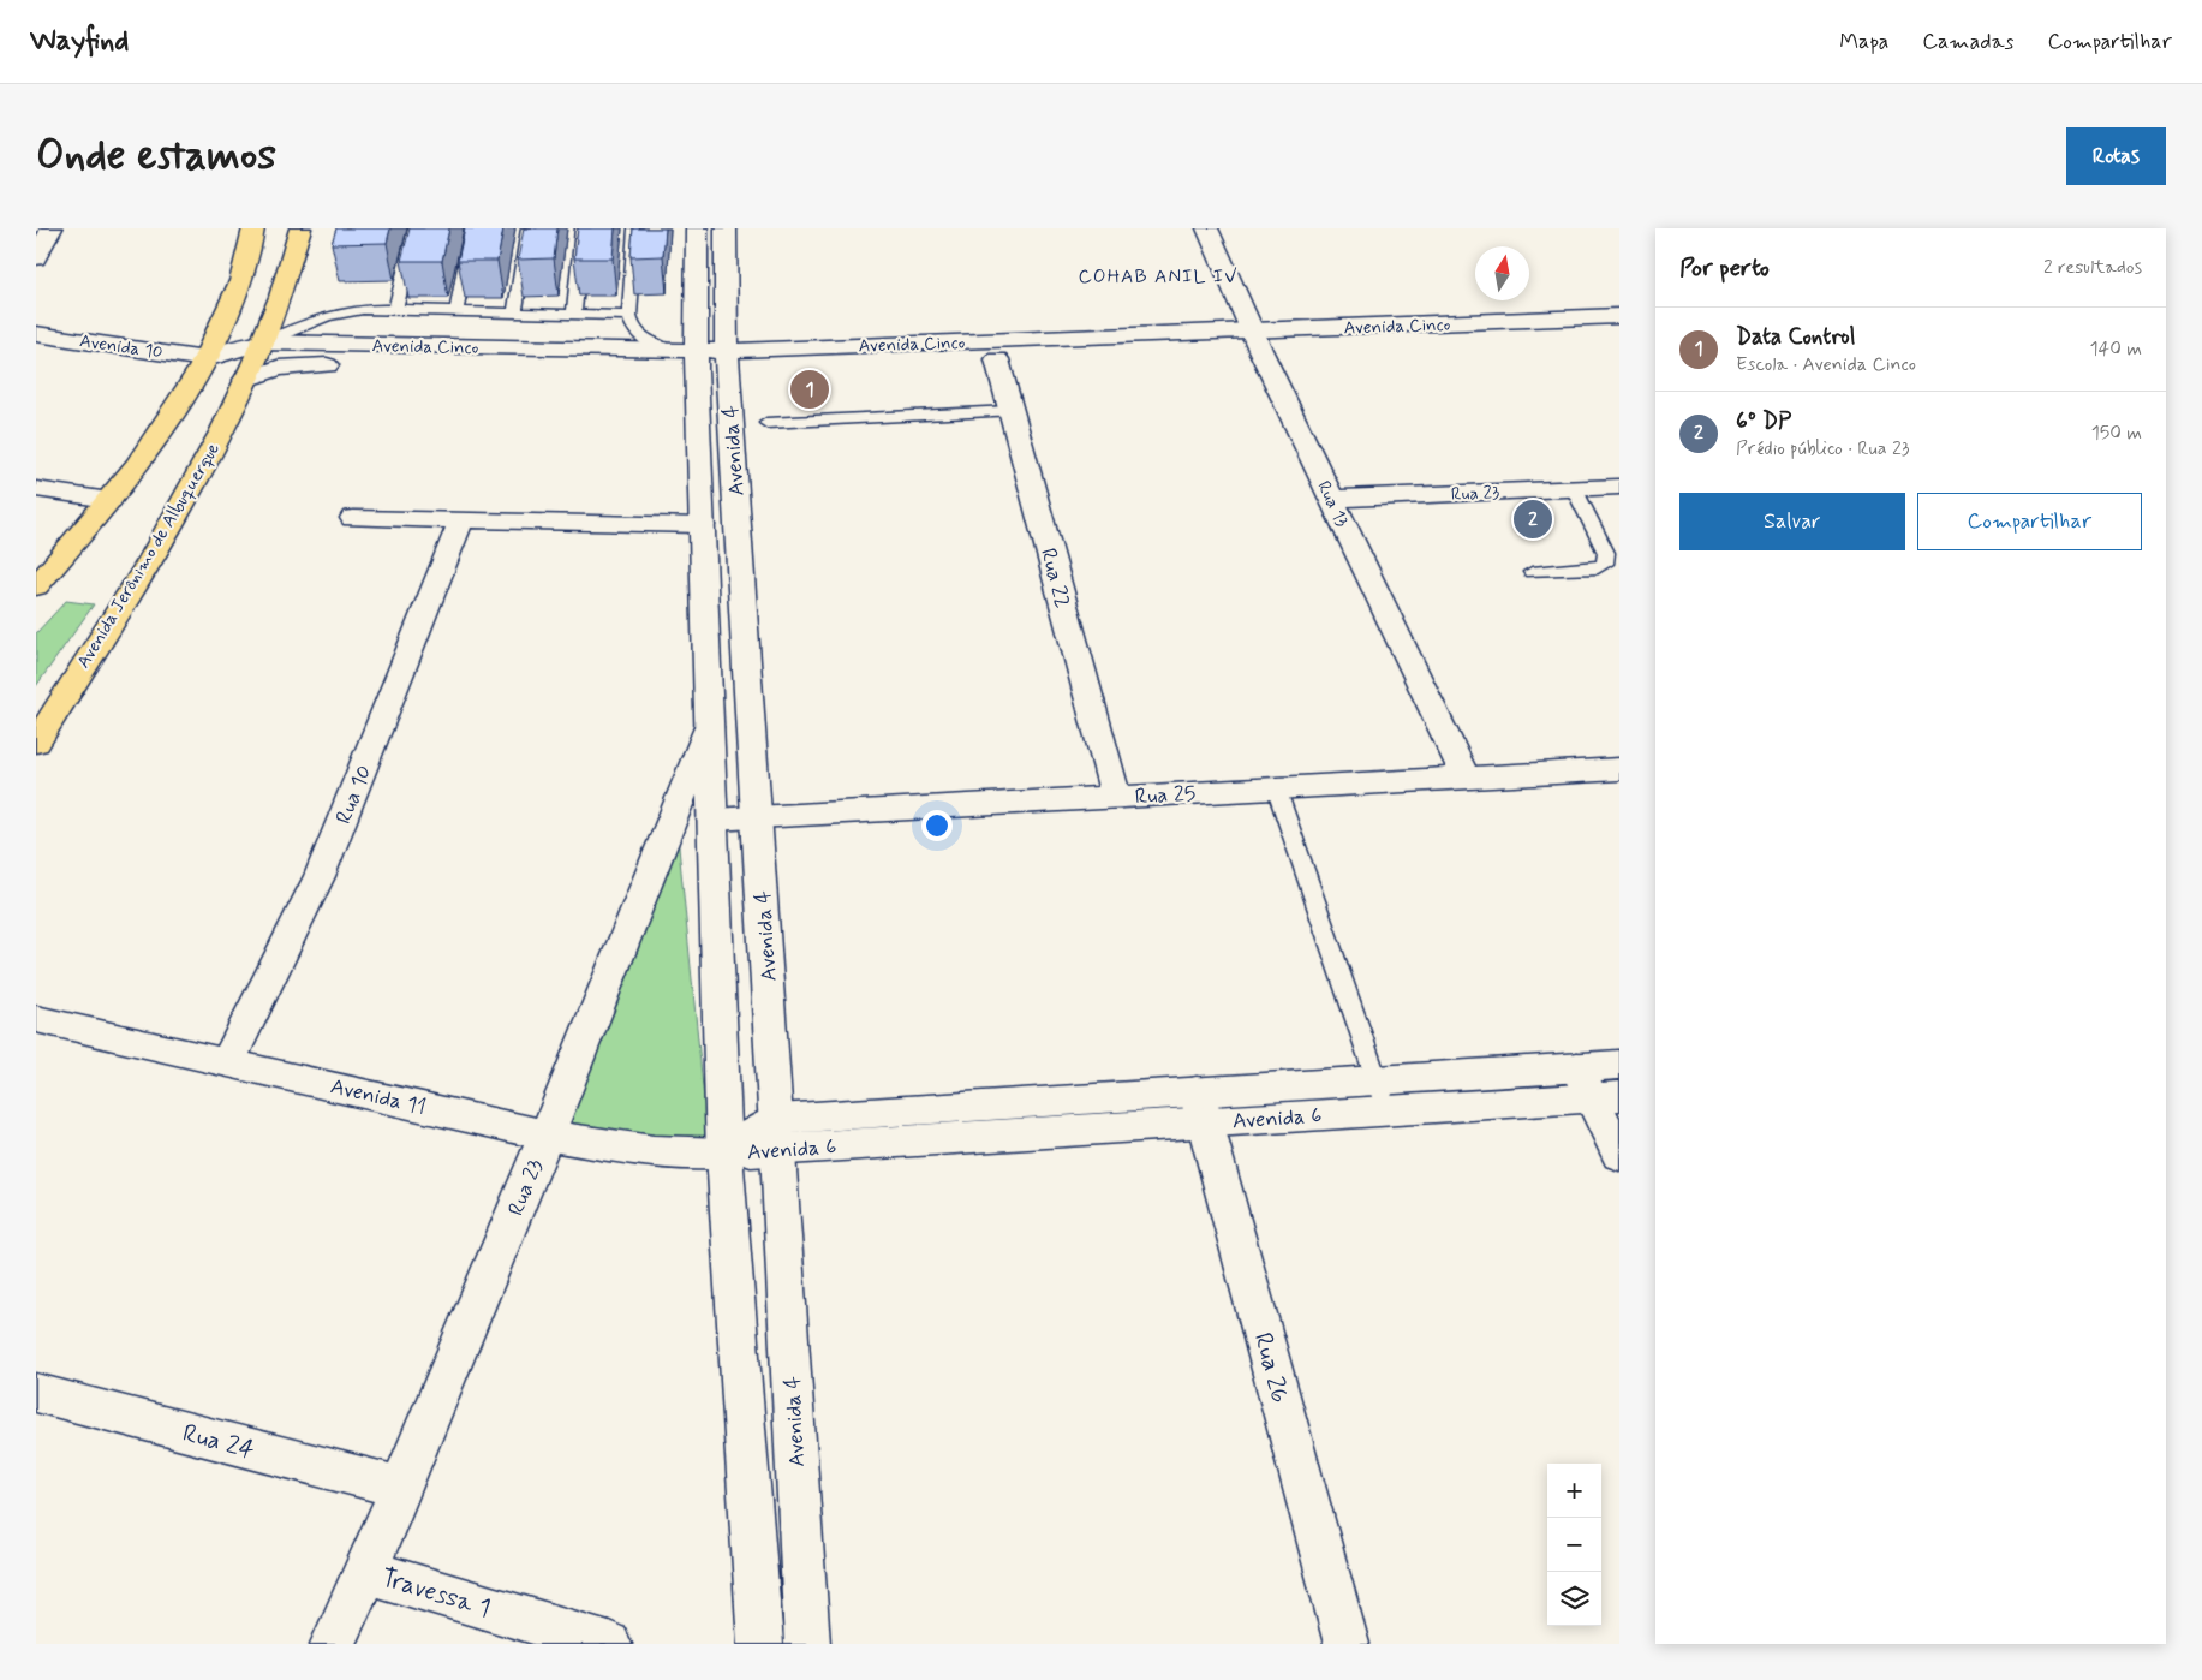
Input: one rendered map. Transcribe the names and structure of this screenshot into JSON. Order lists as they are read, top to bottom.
{
  "streets": {
    "main road": ["Avenida Jerônimo de Albuquerque"],
    "street": [
      "Avenida Cinco",
      "Avenida 10",
      "Avenida 4",
      "Rua 23",
      "Rua 13",
      "Rua 22",
      "Rua 10",
      "Rua 25",
      "Avenida 11",
      "Avenida 6",
      "Rua 26",
      "Rua 24",
      "Travessa 1"
    ]
  },
  "crossings": [
    ["Avenida Cinco", "Avenida 10"],
    ["Avenida Cinco", "Avenida 4"],
    ["Avenida Cinco", "Rua 13"],
    ["Avenida Cinco", "Avenida Jerônimo de Albuquerque"],
    ["Avenida Cinco", "Rua 22"],
    ["Avenida 4", "Rua 23"],
    ["Avenida 4", "Rua 25"],
    ["Avenida 4", "Avenida 11"],
    ["Avenida 4", "Avenida 6"],
    ["Rua 23", "Rua 13"],
    ["Rua 23", "Avenida 11"],
    ["Rua 23", "Rua 24"],
    ["Rua 23", "Travessa 1"],
    ["Rua 13", "Rua 25"],
    ["Rua 22", "Rua 25"],
    ["Rua 10", "Avenida 11"],
    ["Avenida 11", "Avenida 6"],
    ["Avenida 6", "Rua 26"]
  ],
  "districts": ["COHAB ANIL IV"],
  "north": "top",
  "page": {
    "header": "Wayfind",
    "nav": ["Mapa", "Camadas", "Compartilhar"],
    "buttons": [
      "Rotas",
      ["Salvar", "Compartilhar"]
    ],
    "title": "Onde estamos",
    "heading": ["Por perto", "2 resultados"],
    "list": [
      {
        "mark": "1",
        "name": "Data Control",
        "note": "Escola · Avenida Cinco",
        "value": "140 m"
      },
      {
        "mark": "2",
        "name": "6º DP",
        "note": "Prédio público · Rua 23",
        "value": "150 m"
      }
    ],
    "pins": ["1", "2"],
    "map_buttons": ["+", "−"]
  }
}
